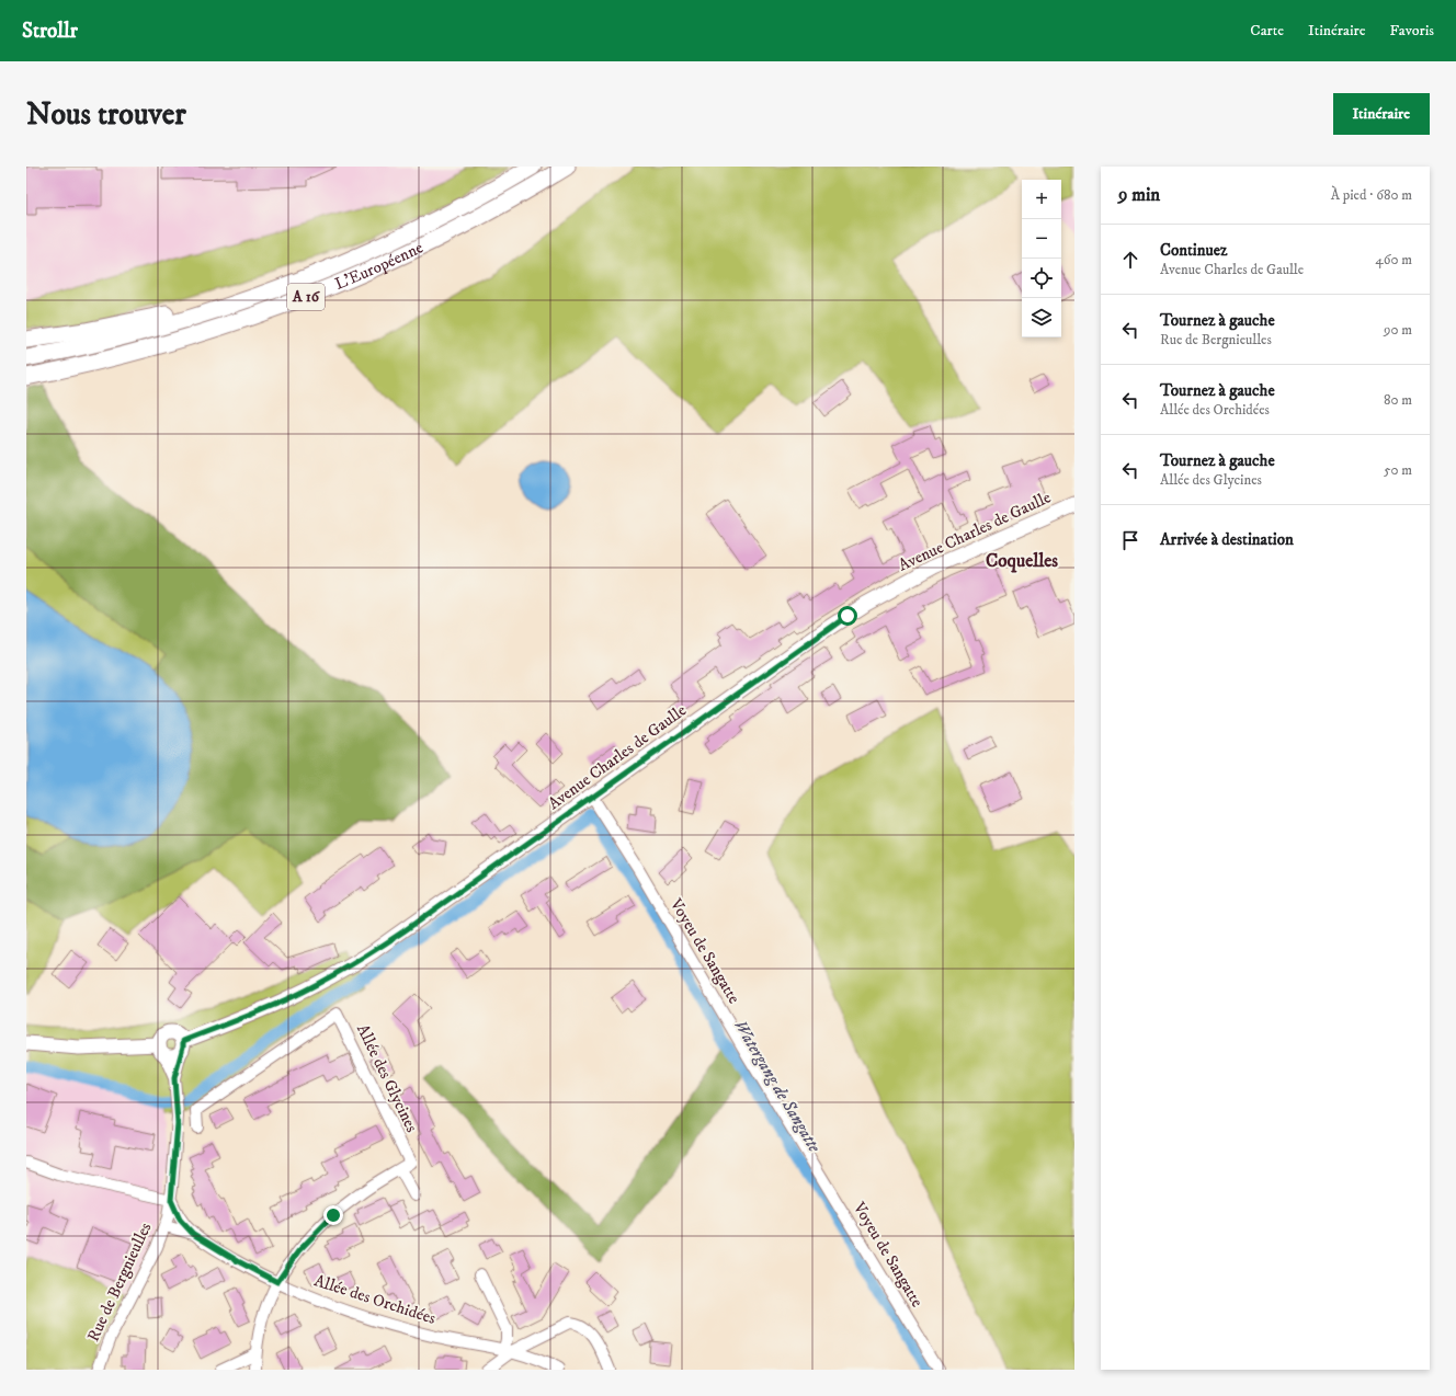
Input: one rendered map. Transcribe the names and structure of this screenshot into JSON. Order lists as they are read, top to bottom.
{
  "streets": {
    "highway": ["L'Européenne", "A 16"],
    "main road": ["Avenue Charles de Gaulle"],
    "street": [
      "Voyeu de Sangatte",
      "Allée des Glycines",
      "Rue de Bergnieulles",
      "Allée des Orchidées"
    ]
  },
  "crossings": [
    ["Avenue Charles de Gaulle", "Voyeu de Sangatte"],
    ["Avenue Charles de Gaulle", "Rue de Bergnieulles"],
    ["Rue de Bergnieulles", "Allée des Orchidées"]
  ],
  "districts": ["Coquelles"],
  "water": ["Watergang de Sangatte"],
  "page": {
    "header": "Strollr",
    "nav": ["Carte", "Itinéraire", "Favoris"],
    "buttons": "Itinéraire",
    "title": "Nous trouver",
    "heading": ["9 min", "À pied · 680 m"],
    "map_buttons": ["+", "−"],
    "list": [
      ["Continuez", "Avenue Charles de Gaulle", "460 m"],
      ["Tournez à gauche", "Rue de Bergnieulles", "90 m"],
      ["Tournez à gauche", "Allée des Orchidées", "80 m"],
      ["Tournez à gauche", "Allée des Glycines", "50 m"],
      "Arrivée à destination"
    ]
  }
}
